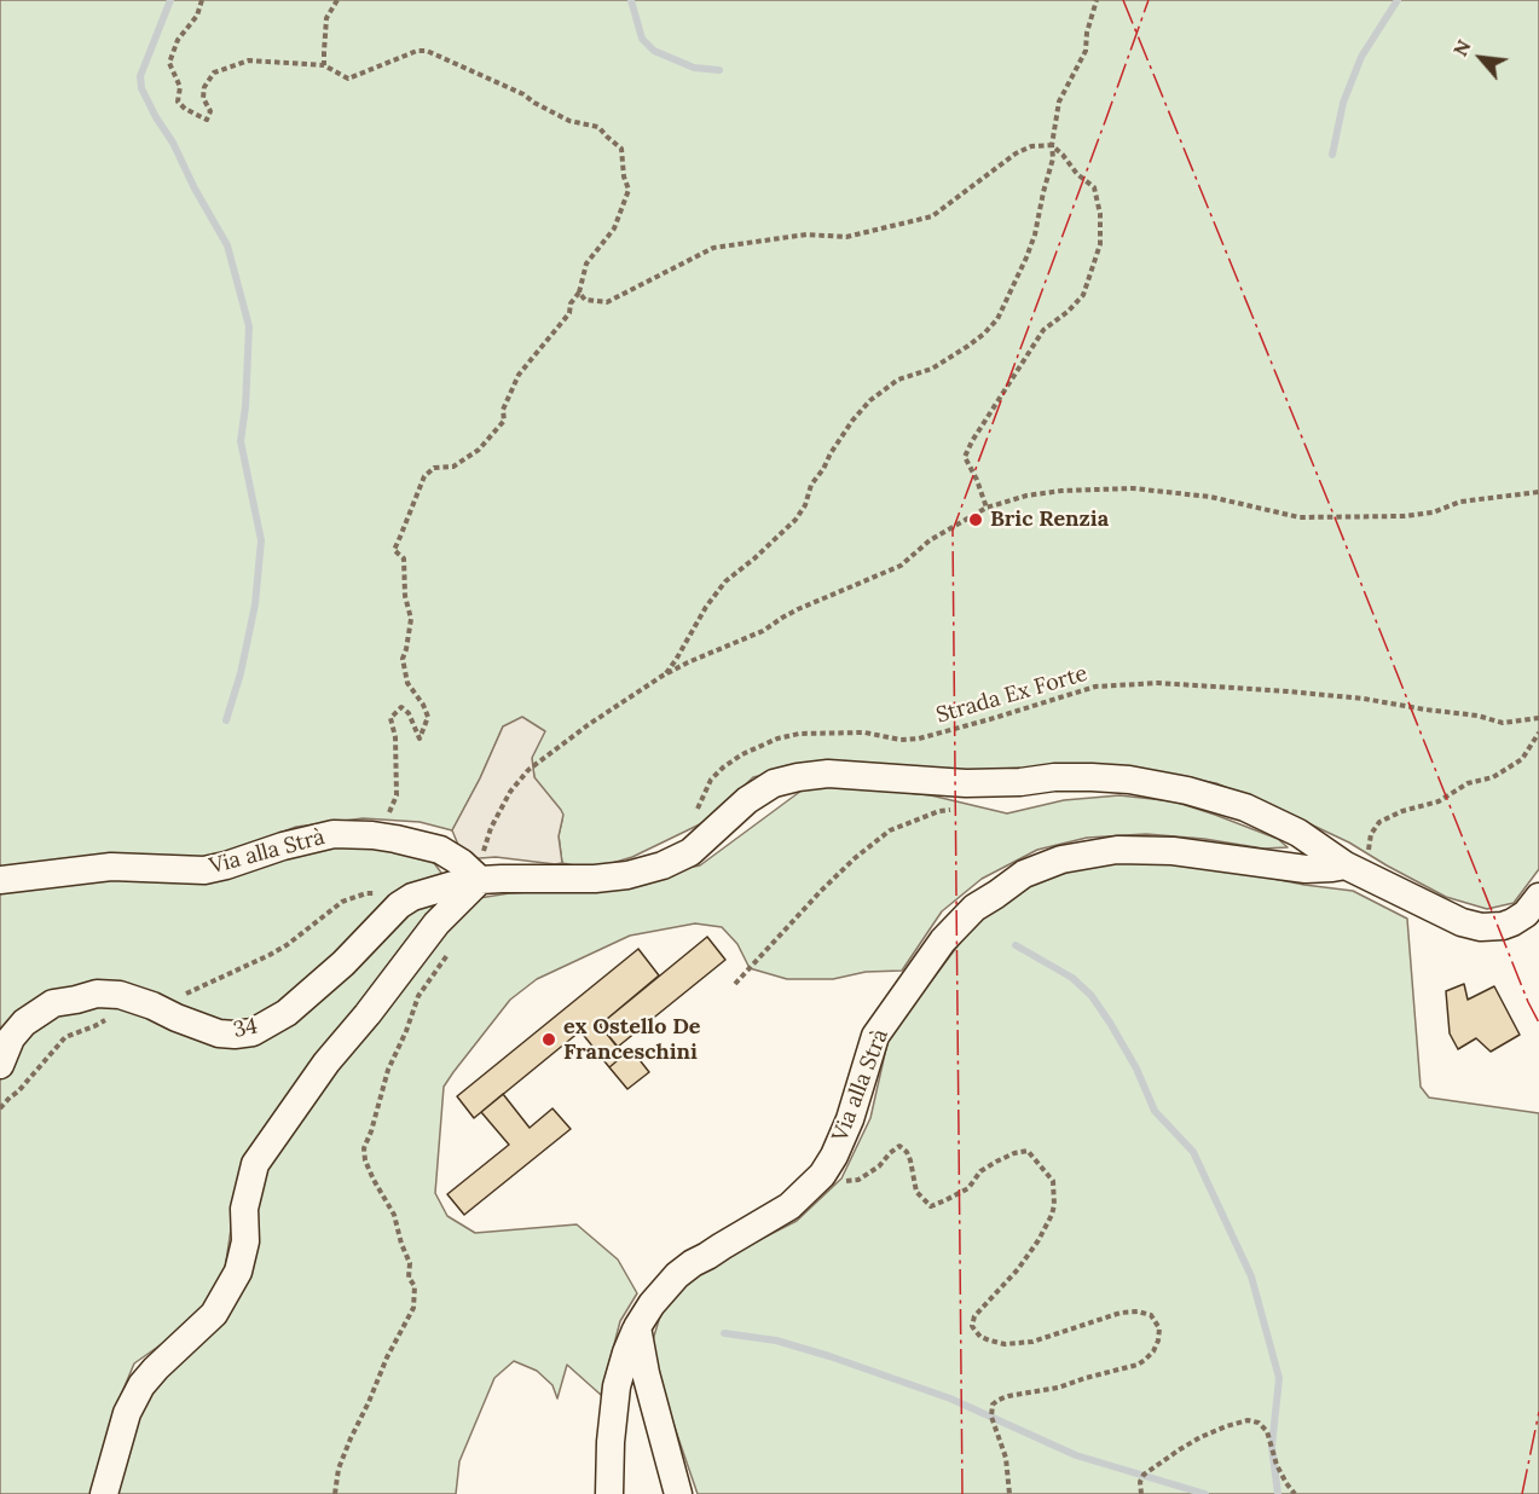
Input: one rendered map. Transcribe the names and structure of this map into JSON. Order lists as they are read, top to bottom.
{
  "streets": {
    "street": ["Via alla Strà", "34"],
    "path": ["Strada Ex Forte"]
  },
  "crossings": [
    ["Strada Ex Forte", "Via alla Strà"],
    ["Via alla Strà", "34"]
  ],
  "places": ["Bric Renzia", "ex Ostello De Franceschini"],
  "north": "top left"
}
